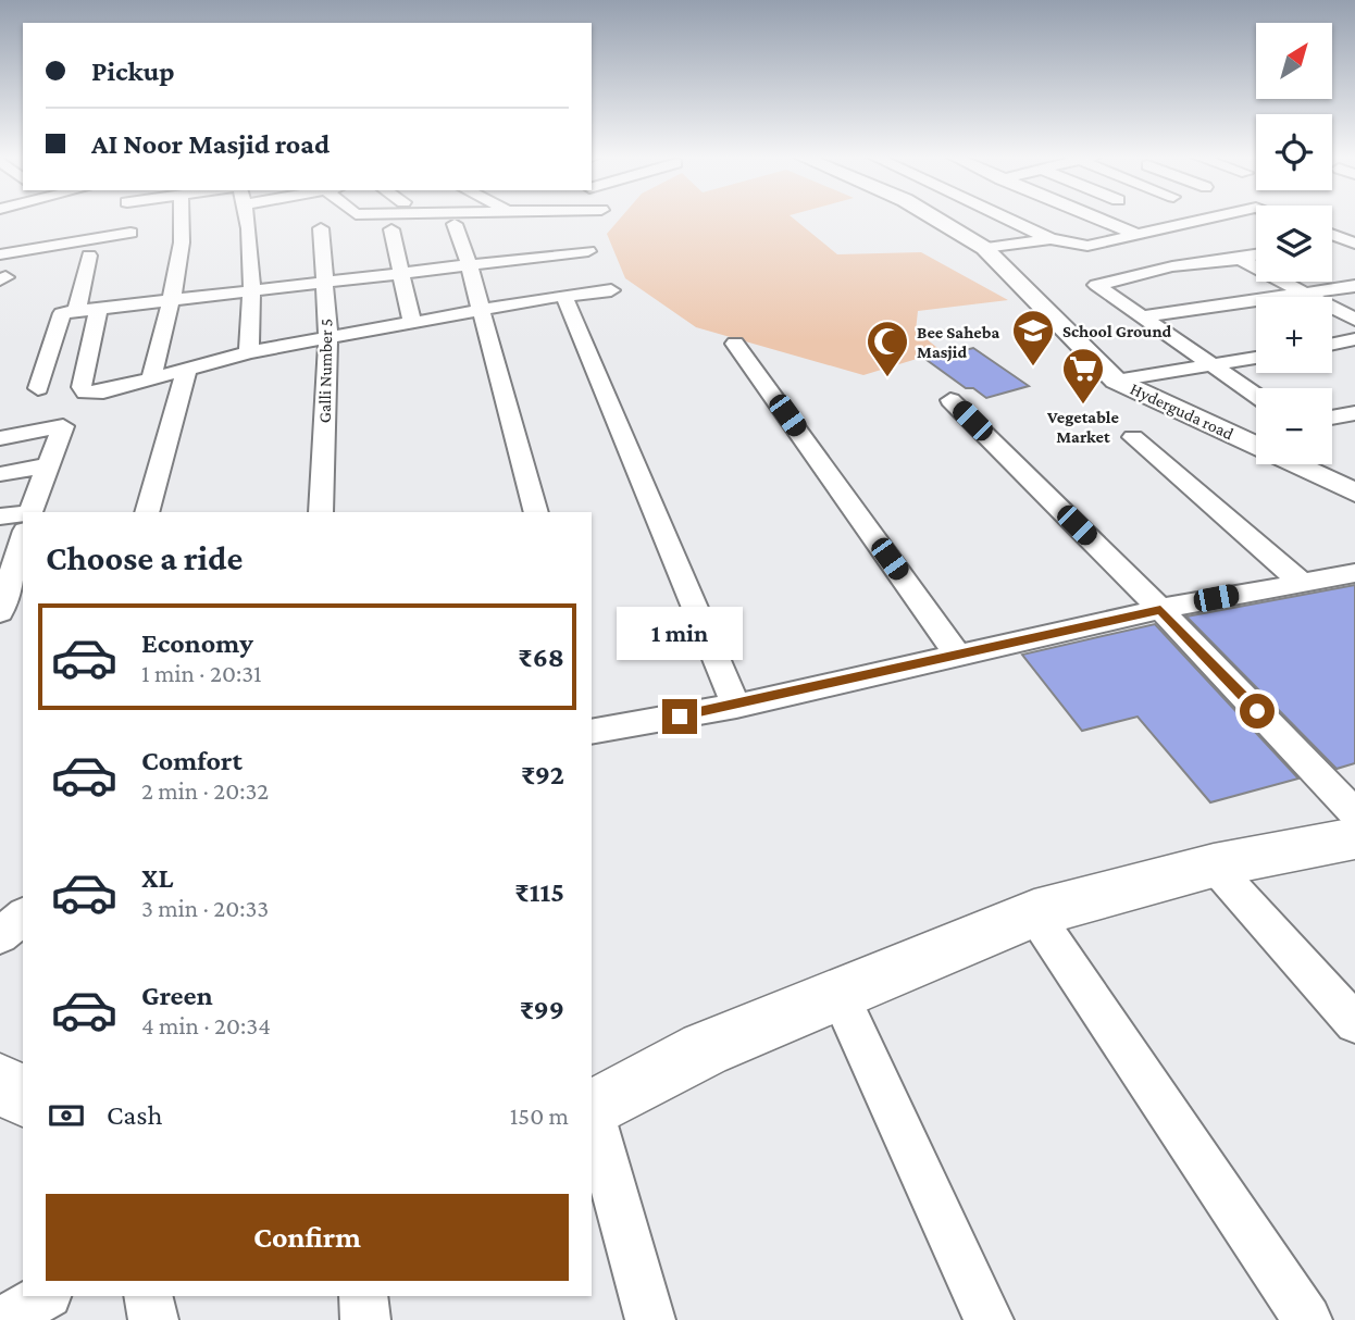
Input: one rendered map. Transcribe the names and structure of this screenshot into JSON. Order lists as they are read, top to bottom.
{
  "streets": {
    "street": ["Galli Number 5", "Hyderguda road"]
  },
  "places": {
    "school or university": ["School Ground"],
    "mosque": ["Bee Saheba Masjid"],
    "supermarket": ["Vegetable Market"]
  },
  "north": "top right",
  "page": {
    "map_buttons": ["+", "−"],
    "banner": ["Pickup", "AI Noor Masjid road"],
    "heading": "Choose a ride",
    "list": [
      {
        "name": "Economy",
        "note": "1 min · 20:31",
        "value": "₹68"
      },
      {
        "name": "Comfort",
        "note": "2 min · 20:32",
        "value": "₹92"
      },
      {
        "name": "XL",
        "note": "3 min · 20:33",
        "value": "₹115"
      },
      {
        "name": "Green",
        "note": "4 min · 20:34",
        "value": "₹99"
      }
    ],
    "bubble": "1 min",
    "pay": ["Cash", "150 m"],
    "buttons": "Confirm"
  }
}
